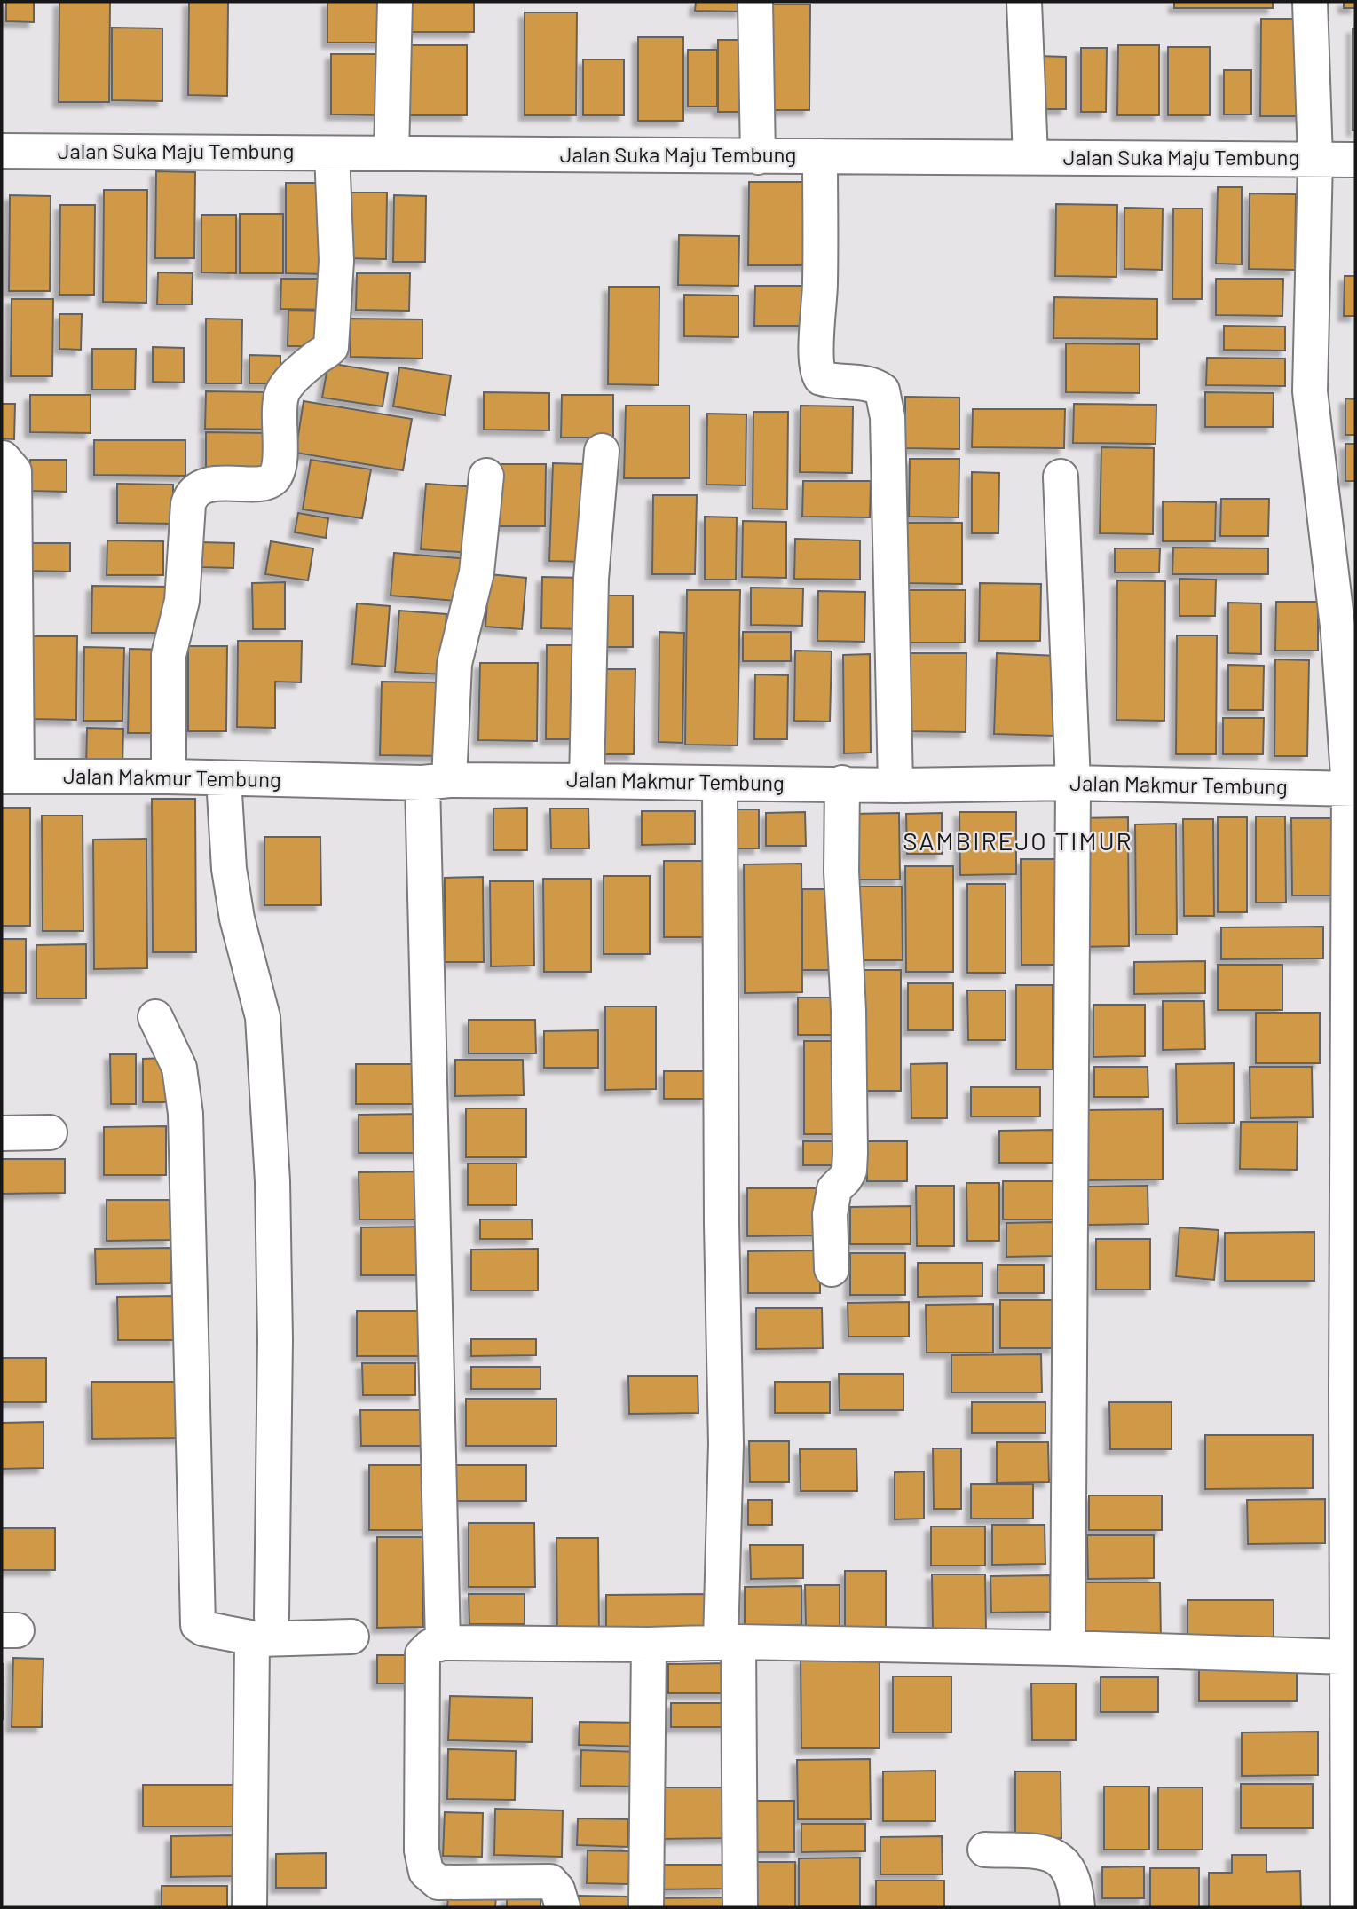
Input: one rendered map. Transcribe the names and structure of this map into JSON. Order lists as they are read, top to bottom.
{
  "streets": {
    "street": ["Jalan Suka Maju Tembung", "Jalan Makmur Tembung"]
  },
  "districts": ["SAMBIREJO TIMUR"]
}
